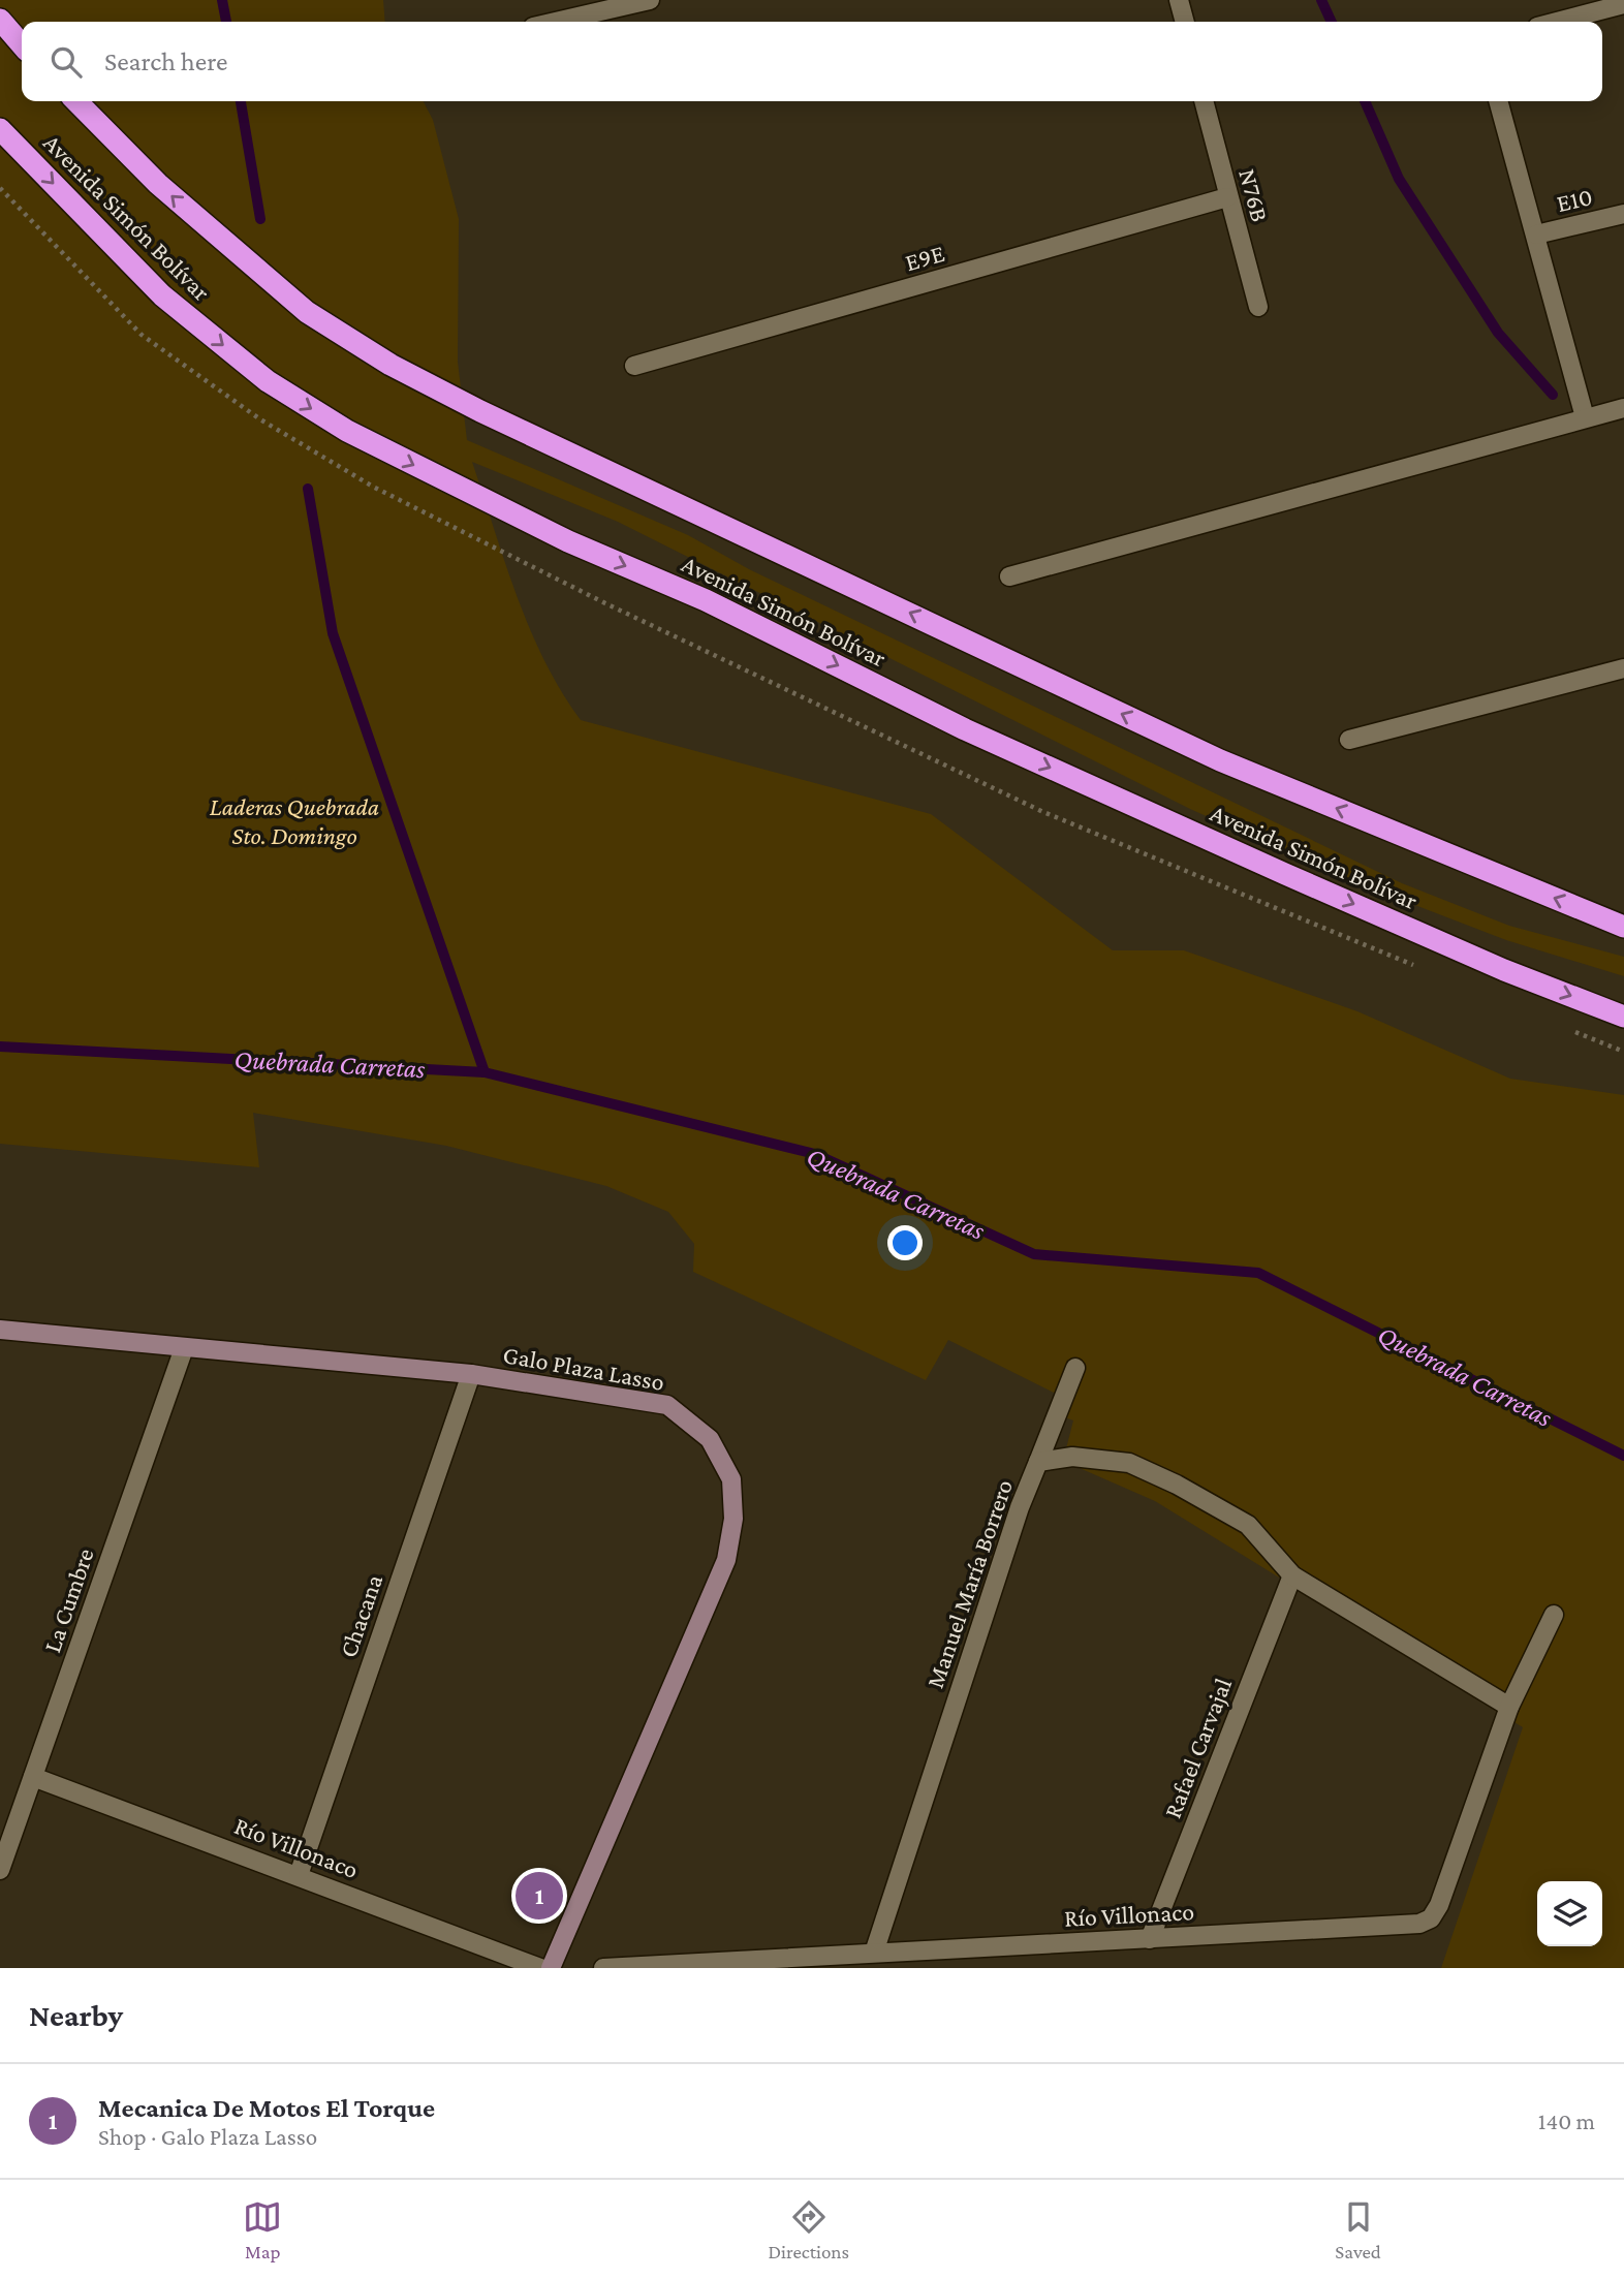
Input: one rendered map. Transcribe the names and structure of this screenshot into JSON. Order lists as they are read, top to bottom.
{
  "streets": {
    "highway": ["Avenida Simón Bolívar"],
    "street": [
      "N76B",
      "E10",
      "E9E",
      "Galo Plaza Lasso",
      "Manuel María Borrero",
      "La Cumbre",
      "Chacana",
      "Rafael Carvajal",
      "Río Villonaco"
    ]
  },
  "crossings": [
    ["N76B", "E9E"],
    ["Galo Plaza Lasso", "La Cumbre"],
    ["Galo Plaza Lasso", "Chacana"],
    ["Manuel María Borrero", "Rafael Carvajal"],
    ["Manuel María Borrero", "Río Villonaco"],
    ["La Cumbre", "Río Villonaco"],
    ["Chacana", "Río Villonaco"],
    ["Rafael Carvajal", "Río Villonaco"]
  ],
  "water": ["Quebrada Carretas"],
  "parks": ["Laderas Quebrada Sto. Domingo"],
  "page": {
    "search": "Search here",
    "pins": "1",
    "heading": "Nearby",
    "list": [
      {
        "mark": "1",
        "name": "Mecanica De Motos El Torque",
        "note": "Shop · Galo Plaza Lasso",
        "value": "140 m"
      }
    ],
    "nav": ["Map", "Directions", "Saved"]
  }
}
